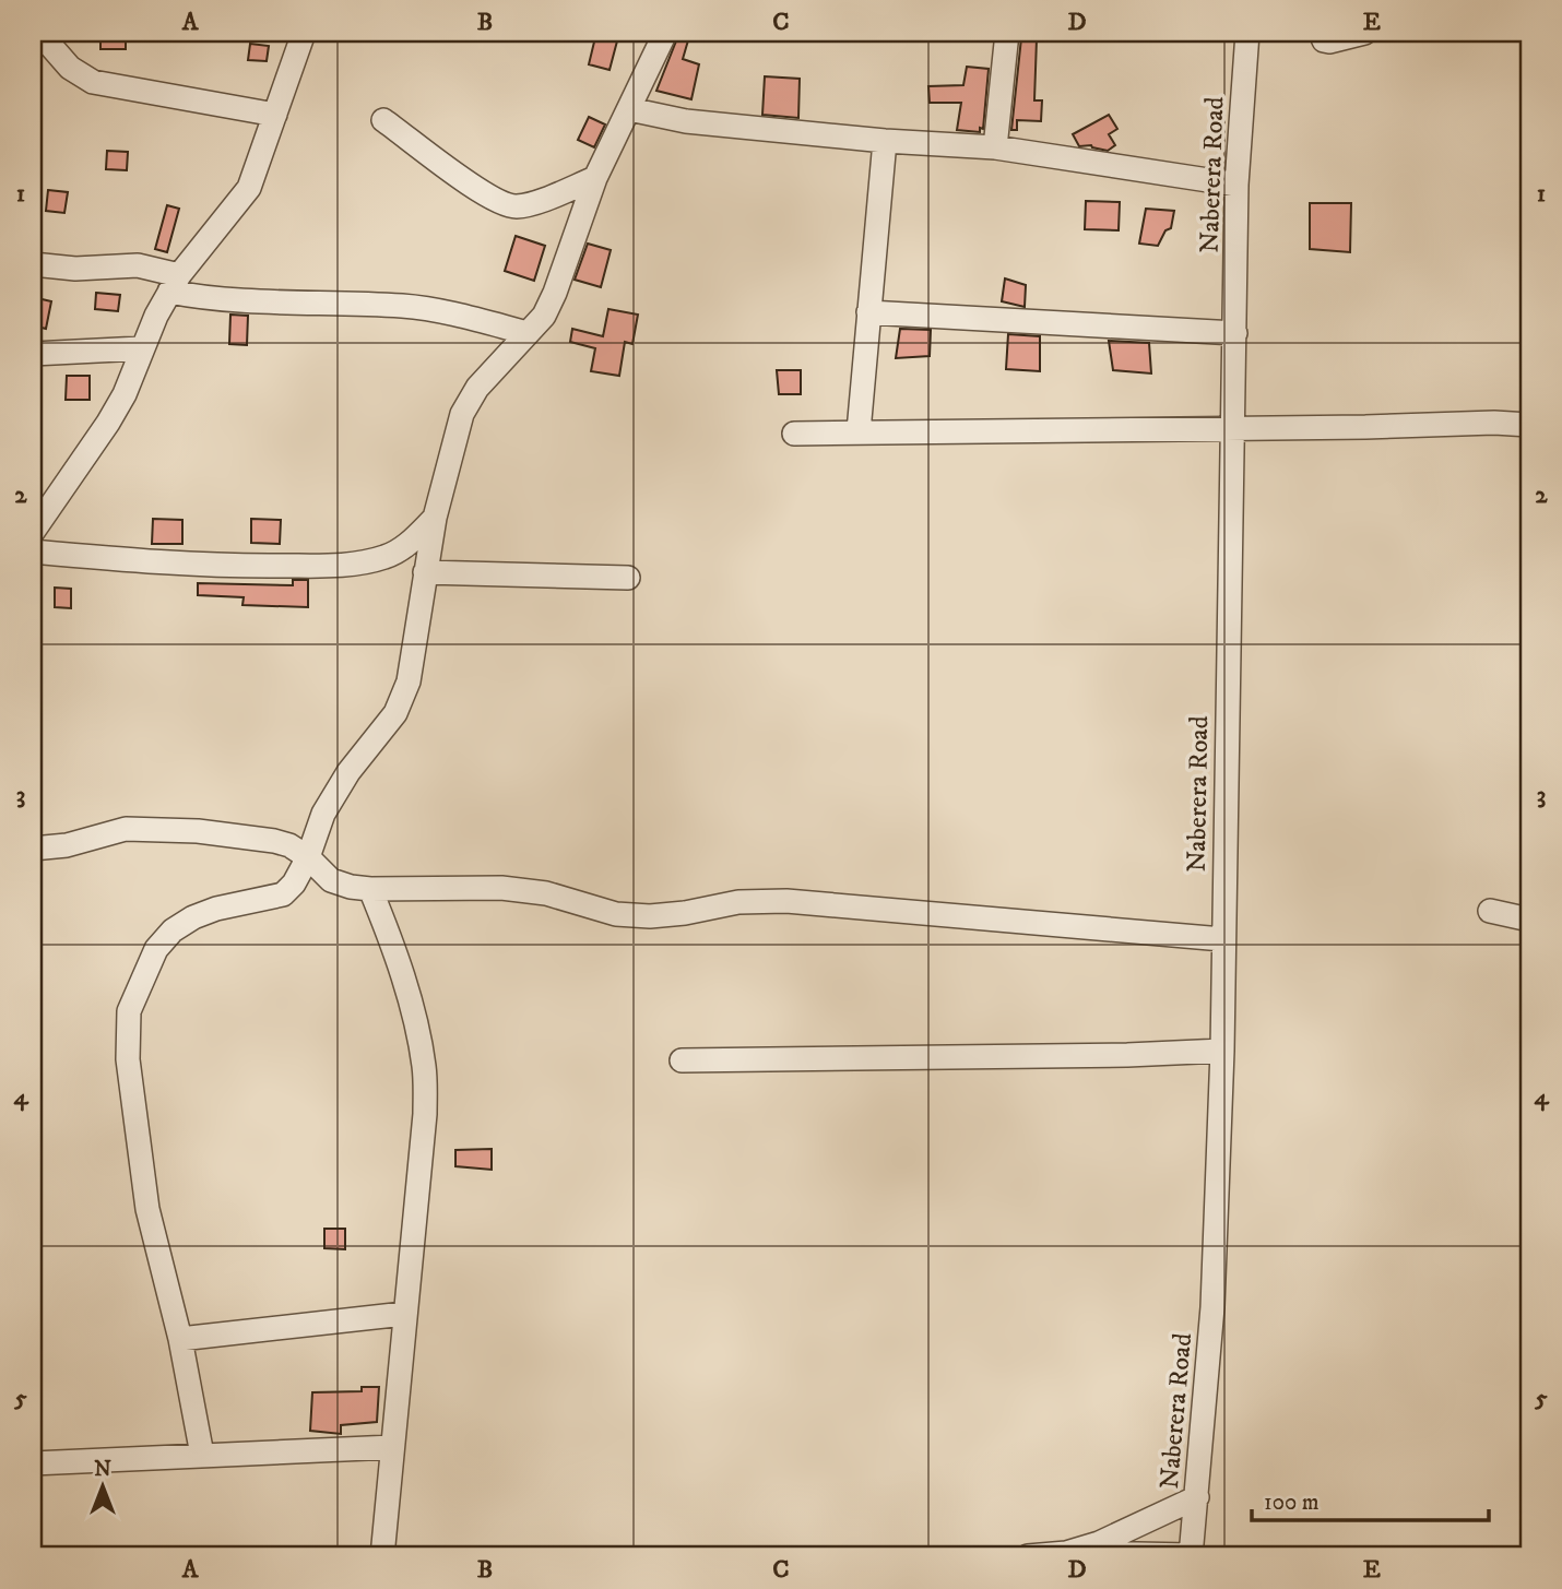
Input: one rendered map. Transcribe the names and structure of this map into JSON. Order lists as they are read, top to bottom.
{
  "streets": {
    "street": ["Naberera Road"]
  },
  "scale_bar": "100 m",
  "north": "top",
  "grid": {
    "columns": [
      "A",
      "B",
      "C",
      "D",
      "E"
    ],
    "rows": [
      "1",
      "2",
      "3",
      "4",
      "5"
    ]
  }
}
